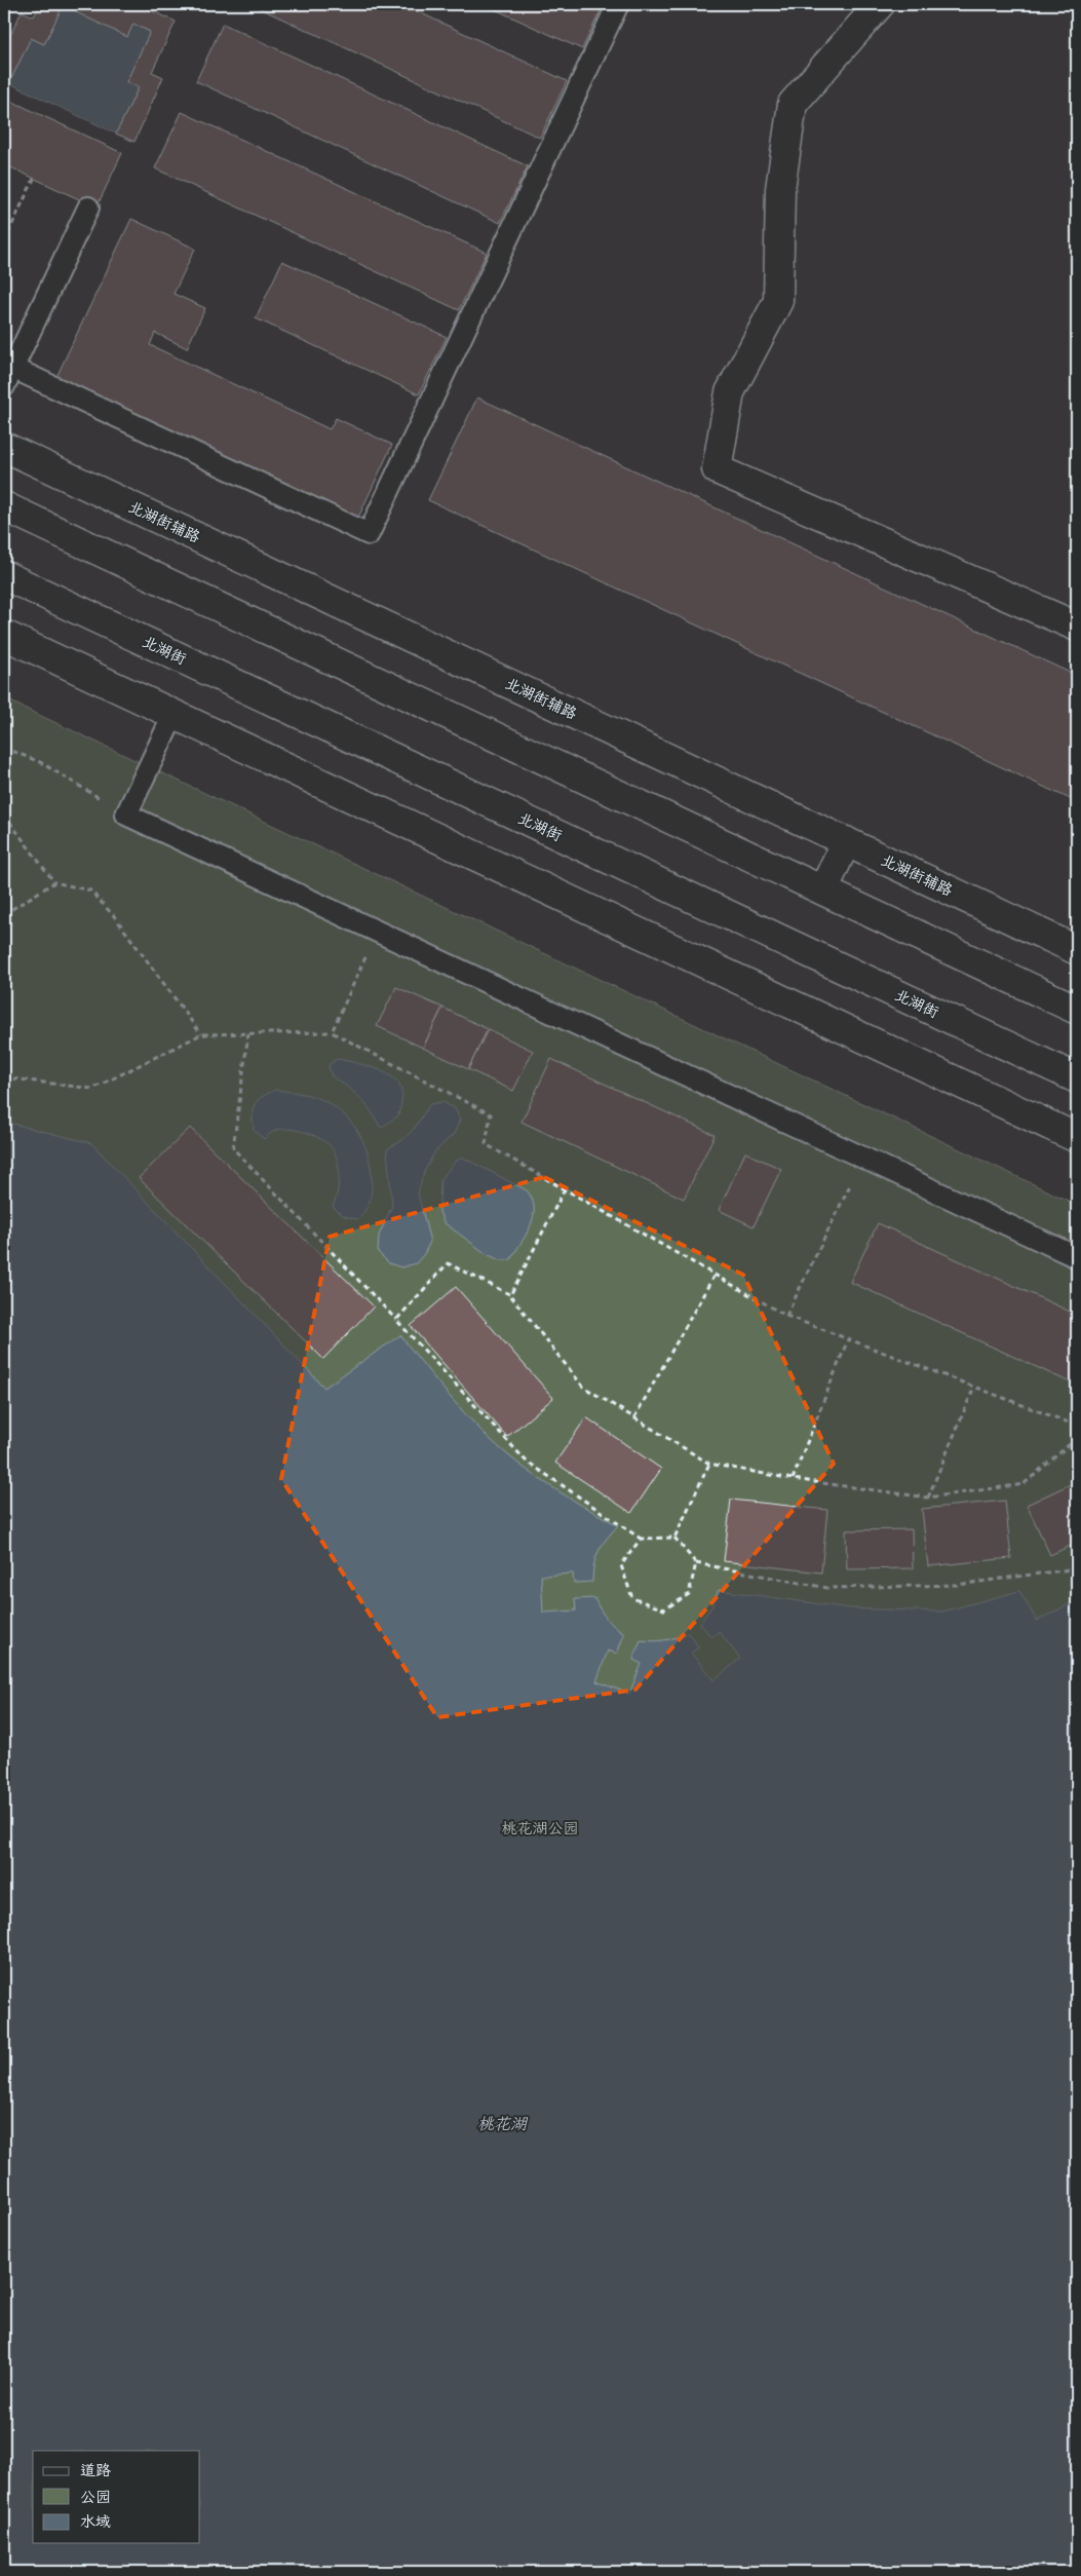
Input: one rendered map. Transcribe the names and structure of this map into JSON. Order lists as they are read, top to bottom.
{
  "streets": {
    "street": ["北湖街辅路", "北湖街"]
  },
  "water": ["桃花湖"],
  "parks": ["桃花湖公园"],
  "legend": ["道路", "公园", "水域"]
}
